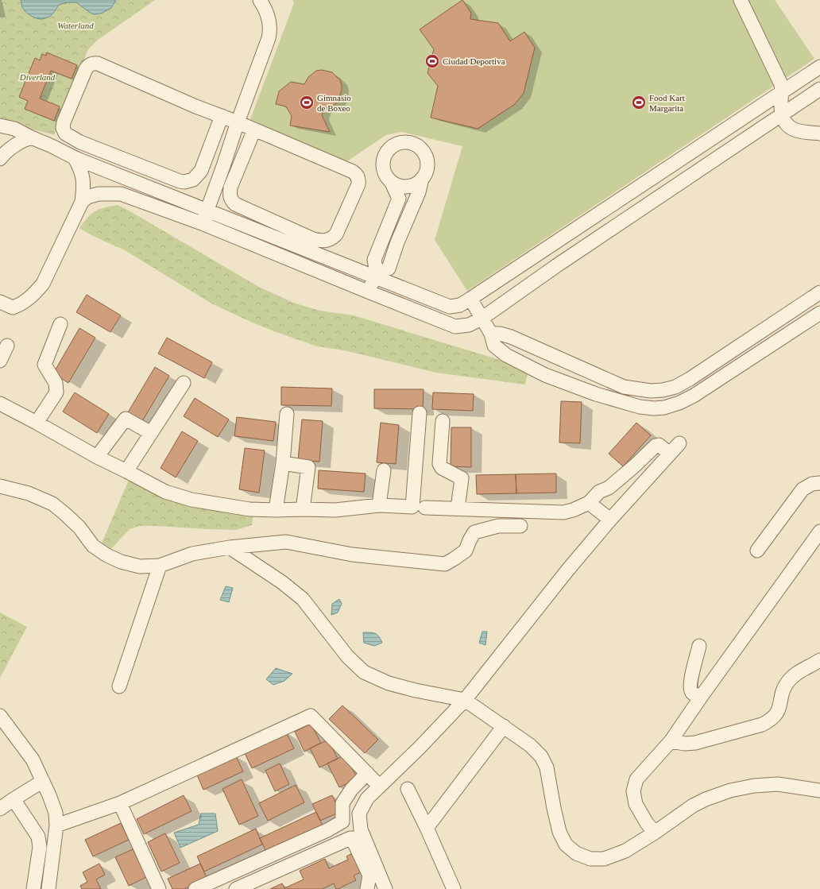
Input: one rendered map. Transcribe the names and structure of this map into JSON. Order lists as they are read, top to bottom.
{
  "parks": ["Waterland", "Diverland"],
  "places": {
    "sports": ["Ciudad Deportiva", "Gimnasio de Boxeo", "Food Kart Margarita"]
  }
}
